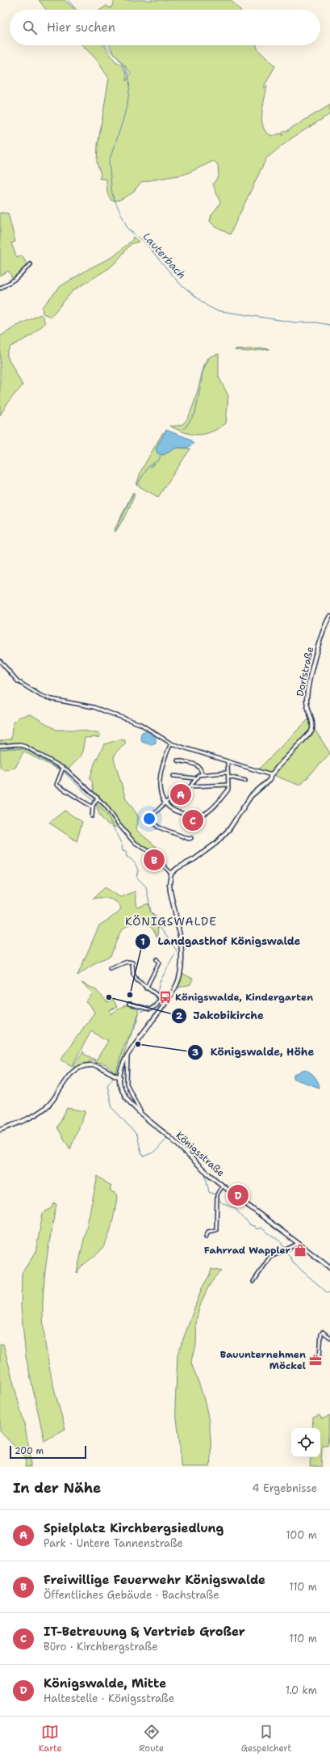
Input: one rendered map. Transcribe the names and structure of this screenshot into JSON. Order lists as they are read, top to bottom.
{
  "streets": {
    "street": ["Dorfstraße", "Königsstraße"]
  },
  "districts": ["KÖNIGSWALDE"],
  "water": ["Lauterbach"],
  "places": {
    "other": ["Landgasthof Königswalde", "Jakobikirche", "Königswalde, Höhe"],
    "bus stop": ["Königswalde, Kindergarten"],
    "shop": ["Fahrrad Wappler"],
    "office": ["Bauunternehmen Möckel"]
  },
  "scale_bar": "200 m",
  "page": {
    "search": "Hier suchen",
    "pins": [
      "A",
      "C",
      "B",
      "D"
    ],
    "scale": "200 m",
    "heading": ["In der Nähe", "4 Ergebnisse"],
    "list": [
      {
        "mark": "A",
        "name": "Spielplatz Kirchbergsiedlung",
        "note": "Park · Untere Tannenstraße",
        "value": "100 m"
      },
      {
        "mark": "B",
        "name": "Freiwillige Feuerwehr Königswalde",
        "note": "Öffentliches Gebäude · Bachstraße",
        "value": "110 m"
      },
      {
        "mark": "C",
        "name": "IT-Betreuung & Vertrieb Großer",
        "note": "Büro · Kirchbergstraße",
        "value": "110 m"
      },
      {
        "mark": "D",
        "name": "Königswalde, Mitte",
        "note": "Haltestelle · Königsstraße",
        "value": "1.0 km"
      }
    ],
    "nav": ["Karte", "Route", "Gespeichert"]
  }
}
